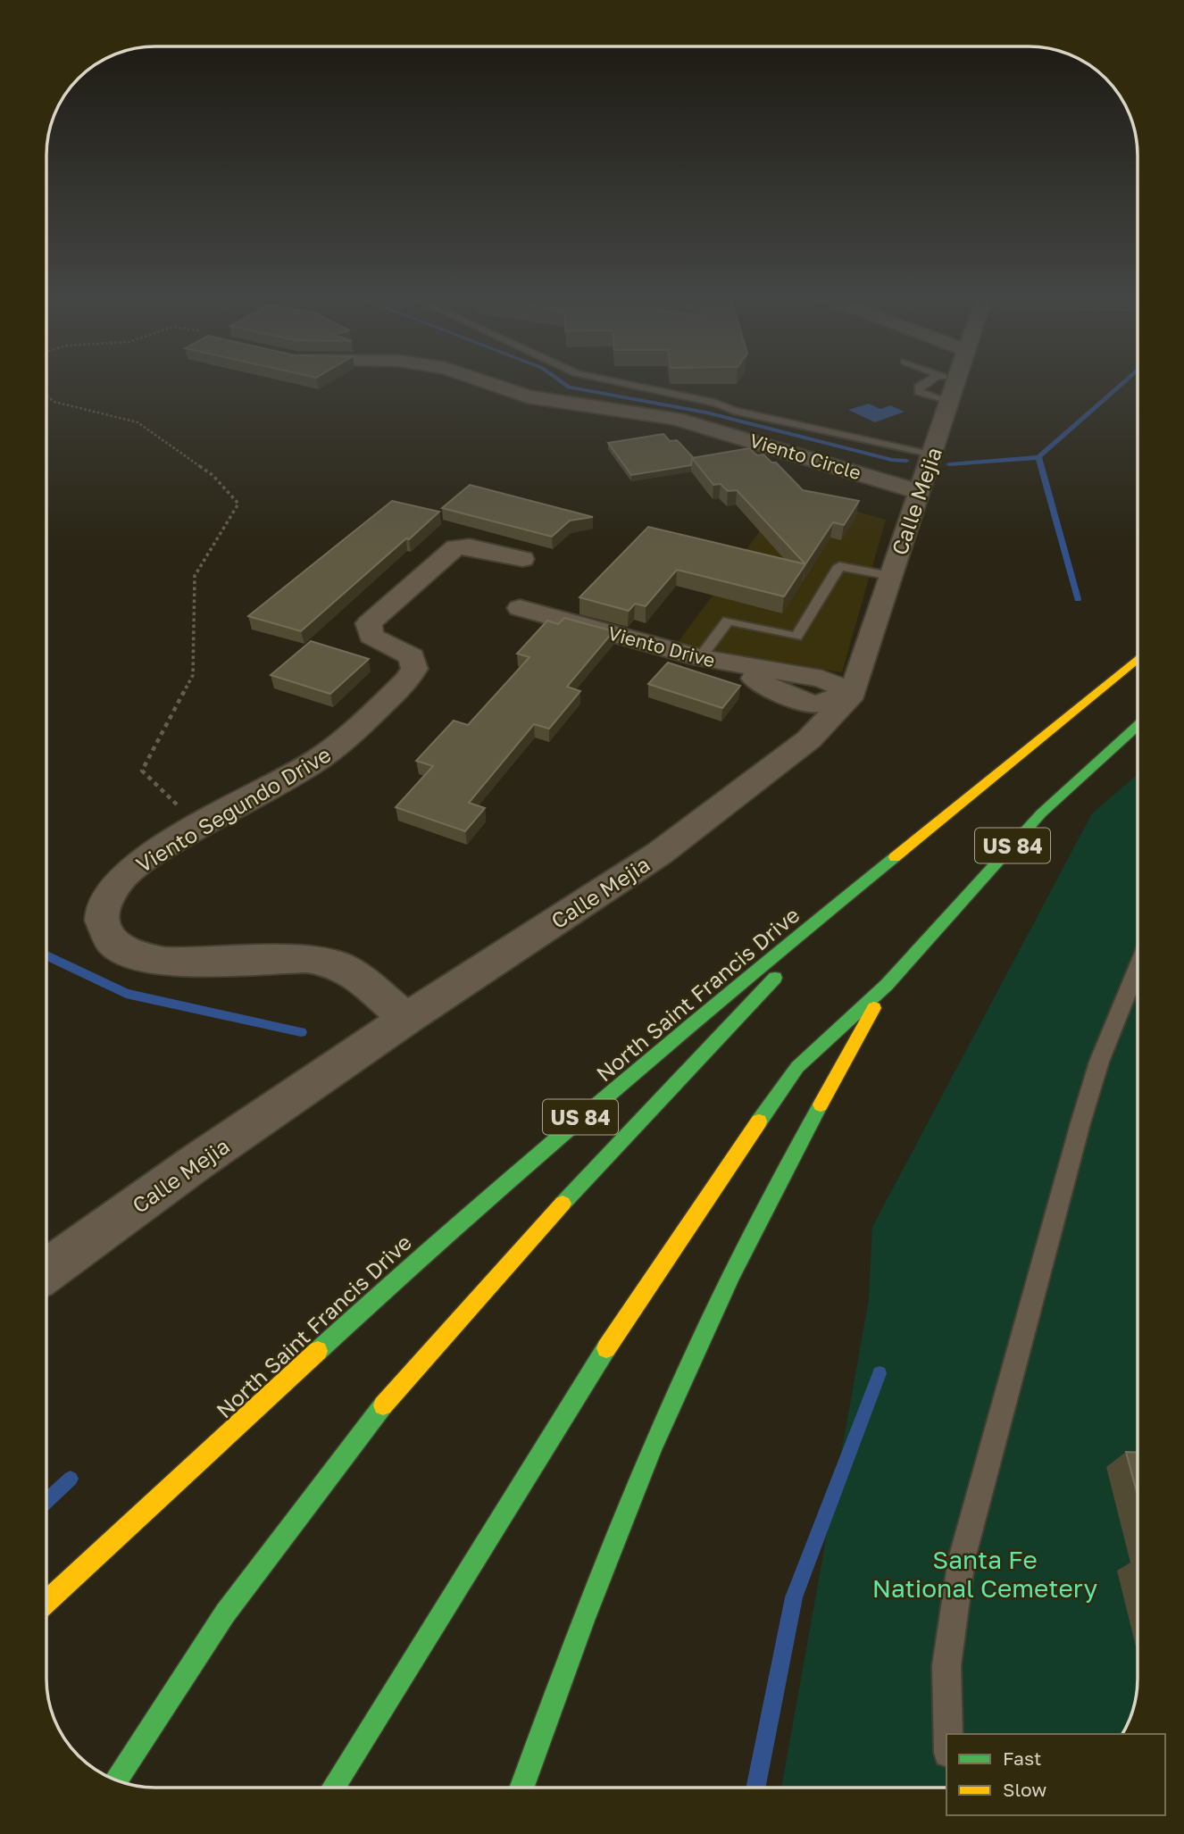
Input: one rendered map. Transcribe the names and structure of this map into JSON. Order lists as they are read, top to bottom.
{
  "streets": {
    "highway": ["US 84", "North Saint Francis Drive"],
    "street": [
      "Viento Circle",
      "Calle Mejia",
      "Viento Drive",
      "Viento Segundo Drive"
    ]
  },
  "crossings": [
    ["Viento Circle", "Calle Mejia"],
    ["Calle Mejia", "Viento Drive"],
    ["Calle Mejia", "Viento Segundo Drive"]
  ],
  "parks": ["Santa Fe National Cemetery"],
  "legend": ["Fast", "Slow"]
}
